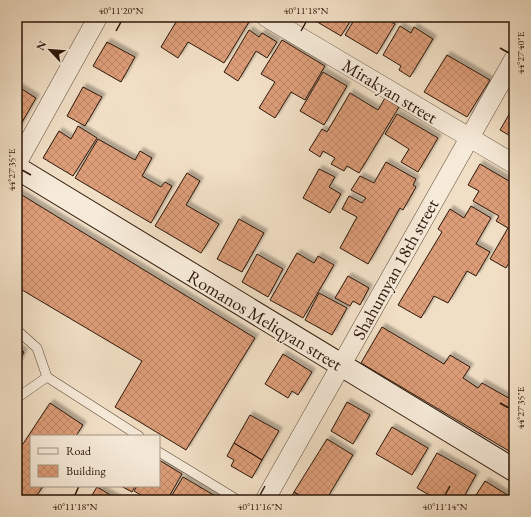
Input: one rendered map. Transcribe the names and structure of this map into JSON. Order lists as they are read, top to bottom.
{
  "streets": {
    "street": ["Mirakyan street", "Shahumyan 18th street", "Romanos Meliqyan street"]
  },
  "crossings": [
    ["Mirakyan street", "Shahumyan 18th street"],
    ["Shahumyan 18th street", "Romanos Meliqyan street"]
  ],
  "legend": ["Road", "Building"],
  "north": "top left",
  "coordinates": [
    "40°11'20\"N",
    "40°11'18\"N",
    "44°27'40\"E",
    "44°27'35\"E",
    "40°11'16\"N",
    "40°11'14\"N"
  ]
}
